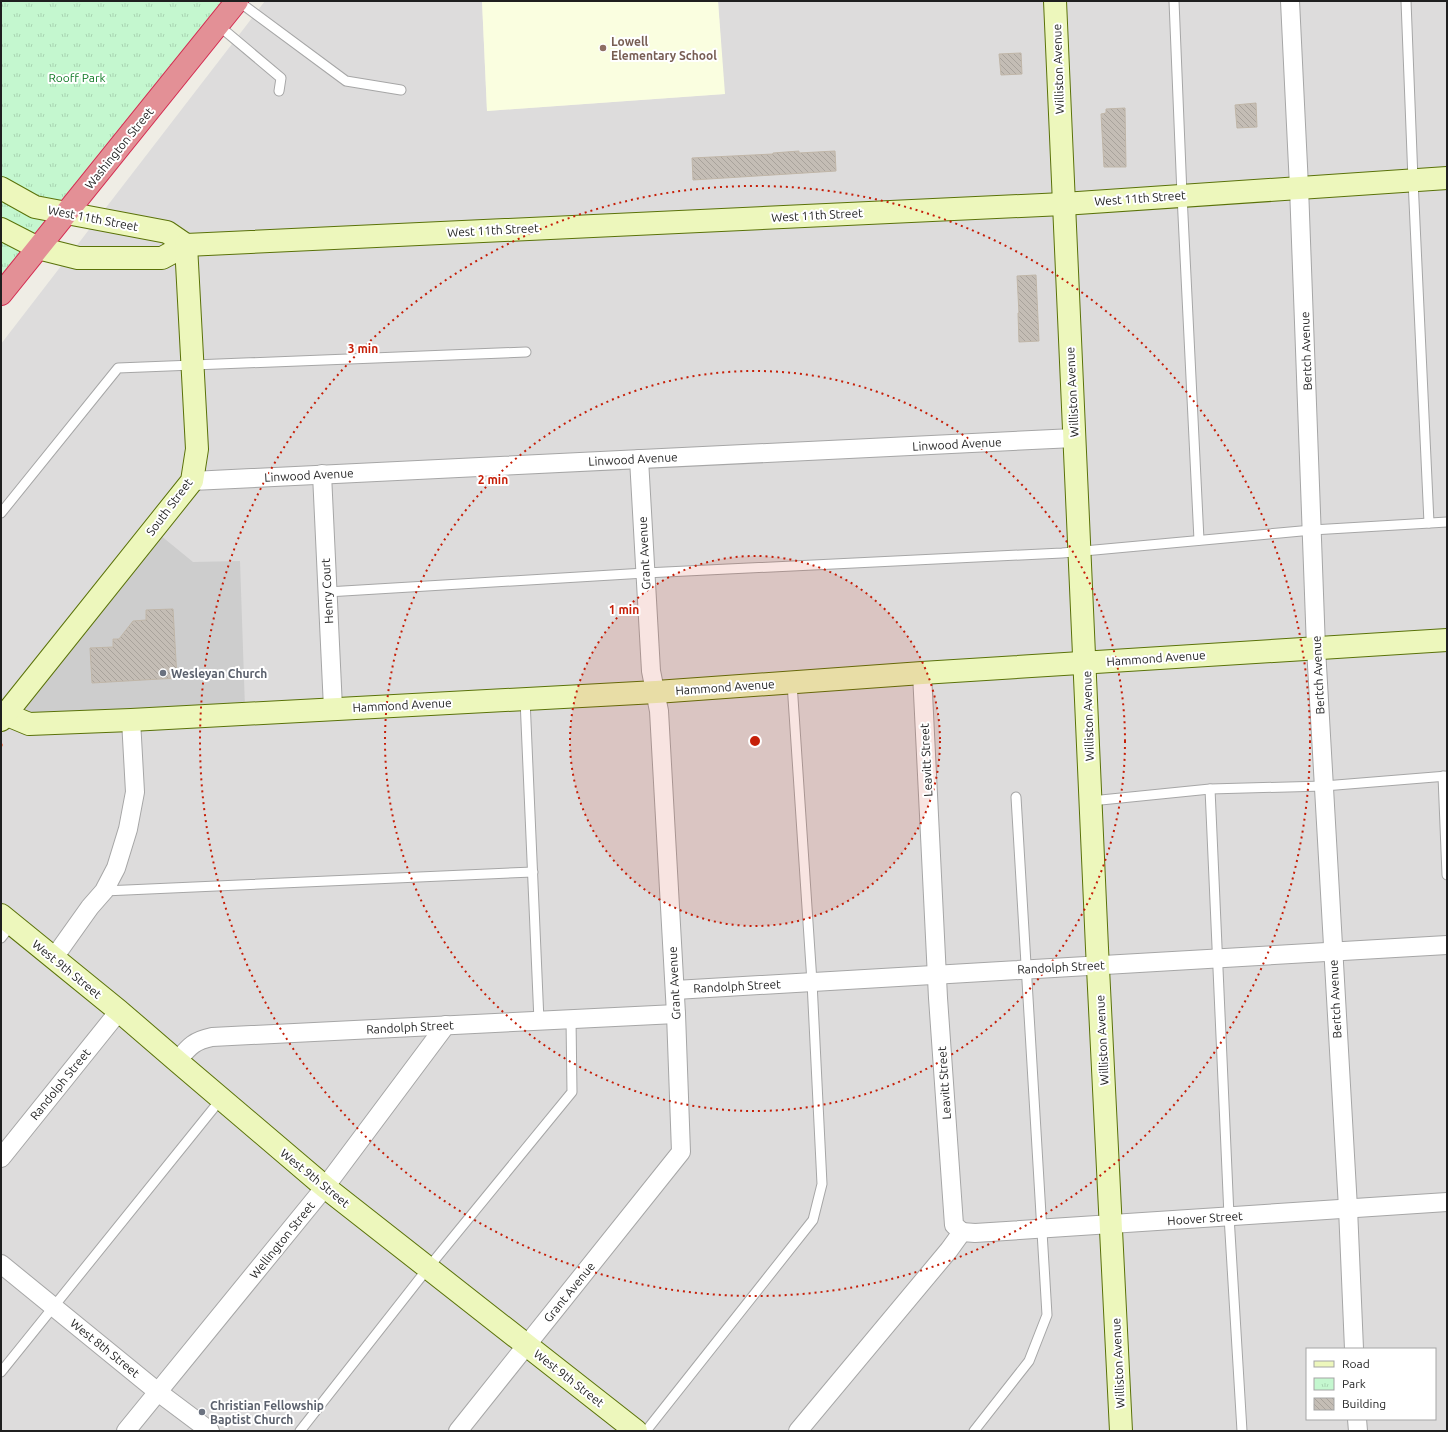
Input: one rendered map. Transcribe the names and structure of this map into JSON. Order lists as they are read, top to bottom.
{
  "streets": {
    "highway": ["Washington Street"],
    "main road": [
      "Williston Avenue",
      "West 11th Street",
      "South Street",
      "Hammond Avenue",
      "West 9th Street"
    ],
    "street": [
      "Bertch Avenue",
      "Linwood Avenue",
      "Grant Avenue",
      "Henry Court",
      "Leavitt Street",
      "Randolph Street",
      "Hoover Street",
      "Wellington Street",
      "West 8th Street"
    ]
  },
  "crossings": [
    ["Williston Avenue", "West 11th Street"],
    ["Williston Avenue", "Linwood Avenue"],
    ["Williston Avenue", "Hammond Avenue"],
    ["Williston Avenue", "Randolph Street"],
    ["Williston Avenue", "Hoover Street"],
    ["Washington Street", "West 11th Street"],
    ["West 11th Street", "Bertch Avenue"],
    ["West 11th Street", "South Street"],
    ["Bertch Avenue", "Hammond Avenue"],
    ["Bertch Avenue", "Randolph Street"],
    ["Bertch Avenue", "Hoover Street"],
    ["Linwood Avenue", "South Street"],
    ["Linwood Avenue", "Grant Avenue"],
    ["Linwood Avenue", "Henry Court"],
    ["South Street", "Hammond Avenue"],
    ["Grant Avenue", "Hammond Avenue"],
    ["Grant Avenue", "Randolph Street"],
    ["Grant Avenue", "West 9th Street"],
    ["Henry Court", "Hammond Avenue"],
    ["Hammond Avenue", "Leavitt Street"],
    ["Leavitt Street", "Randolph Street"],
    ["Leavitt Street", "Hoover Street"],
    ["Randolph Street", "West 9th Street"],
    ["Randolph Street", "Wellington Street"],
    ["West 9th Street", "Wellington Street"],
    ["Wellington Street", "West 8th Street"]
  ],
  "parks": ["Rooff Park"],
  "places": ["Lowell Elementary School", "Wesleyan Church", "Christian Fellowship Baptist Church"],
  "legend": ["Road", "Park", "Building"],
  "rings": ["3 min", "2 min", "1 min"]
}
